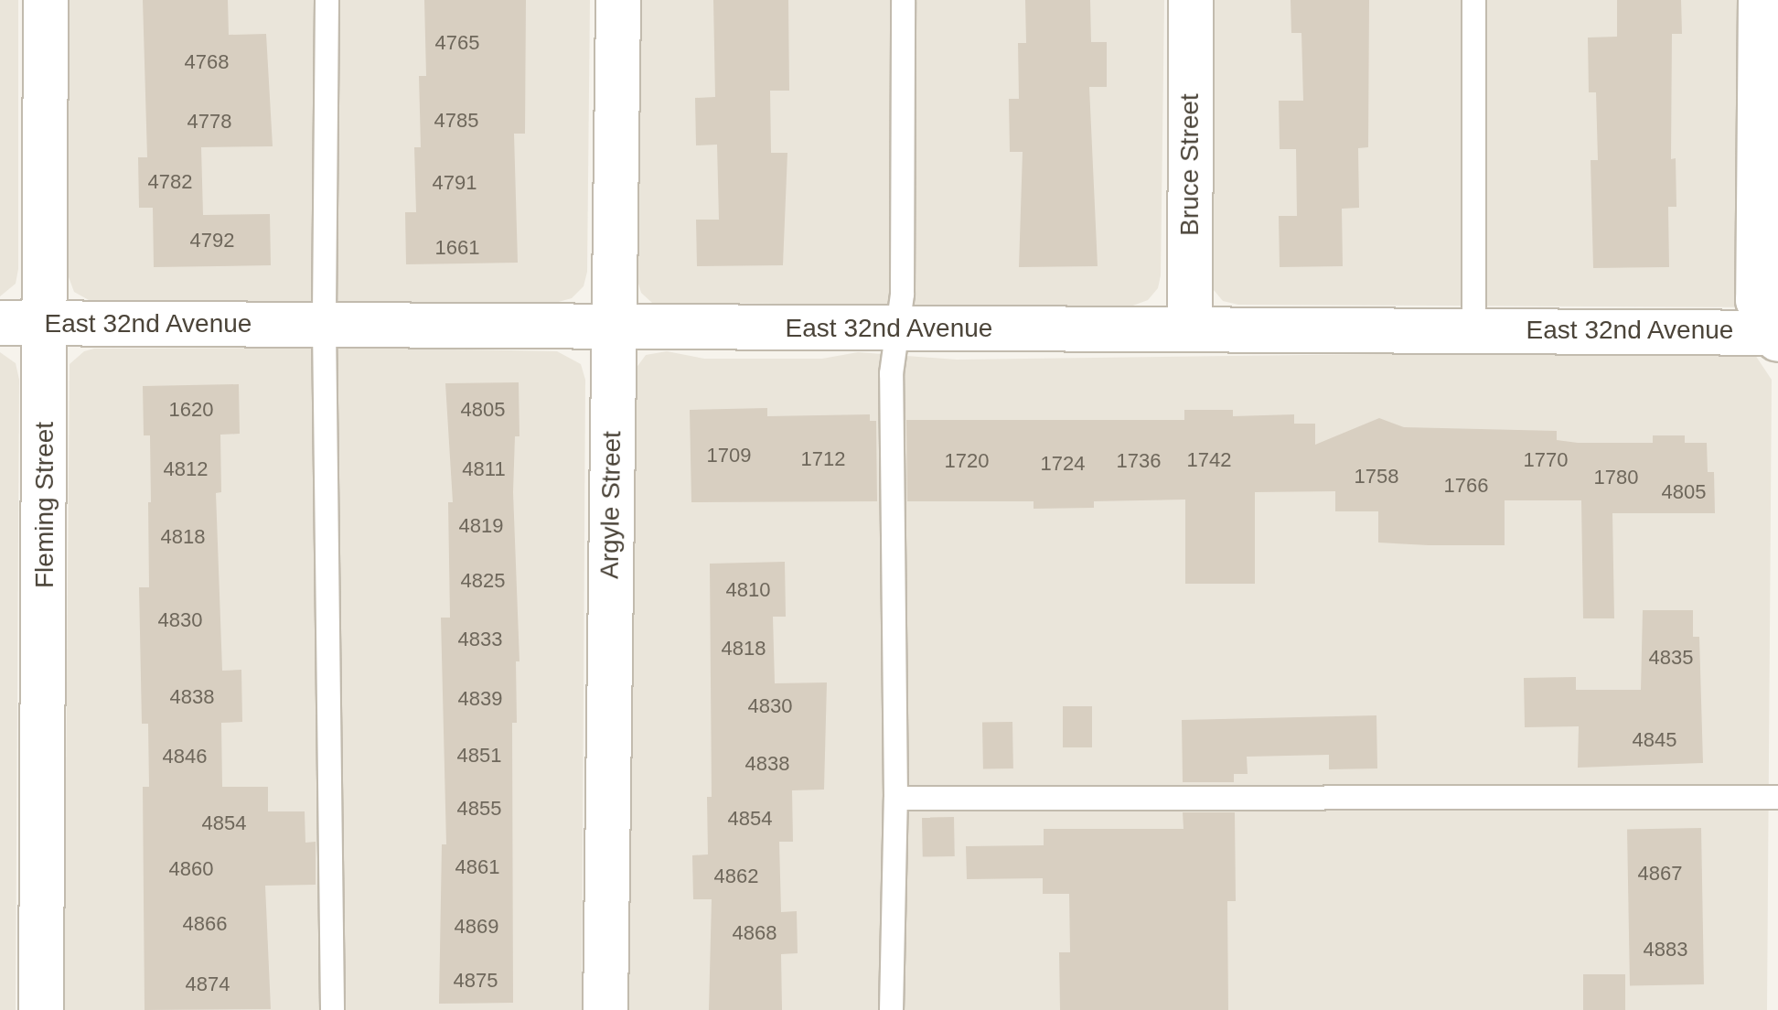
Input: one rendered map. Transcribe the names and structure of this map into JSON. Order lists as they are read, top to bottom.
{
  "streets": {
    "street": [
      "Bruce Street",
      "East 32nd Avenue",
      "Fleming Street",
      "Argyle Street"
    ]
  },
  "crossings": [
    ["Bruce Street", "East 32nd Avenue"],
    ["East 32nd Avenue", "Fleming Street"],
    ["East 32nd Avenue", "Argyle Street"]
  ],
  "house_numbers": [
    "4765",
    "4768",
    "4785",
    "4778",
    "4782",
    "4791",
    "4792",
    "1661",
    "1620",
    "4805",
    "1709",
    "1712",
    "1742",
    "1770",
    "1720",
    "1736",
    "1724",
    "4812",
    "4811",
    "1758",
    "1780",
    "1766",
    "4805",
    "4819",
    "4818",
    "4825",
    "4810",
    "4830",
    "4833",
    "4818",
    "4835",
    "4838",
    "4839",
    "4830",
    "4845",
    "4851",
    "4846",
    "4838",
    "4855",
    "4854",
    "4854",
    "4861",
    "4860",
    "4867",
    "4862",
    "4866",
    "4869",
    "4868",
    "4883",
    "4875",
    "4874"
  ]
}
